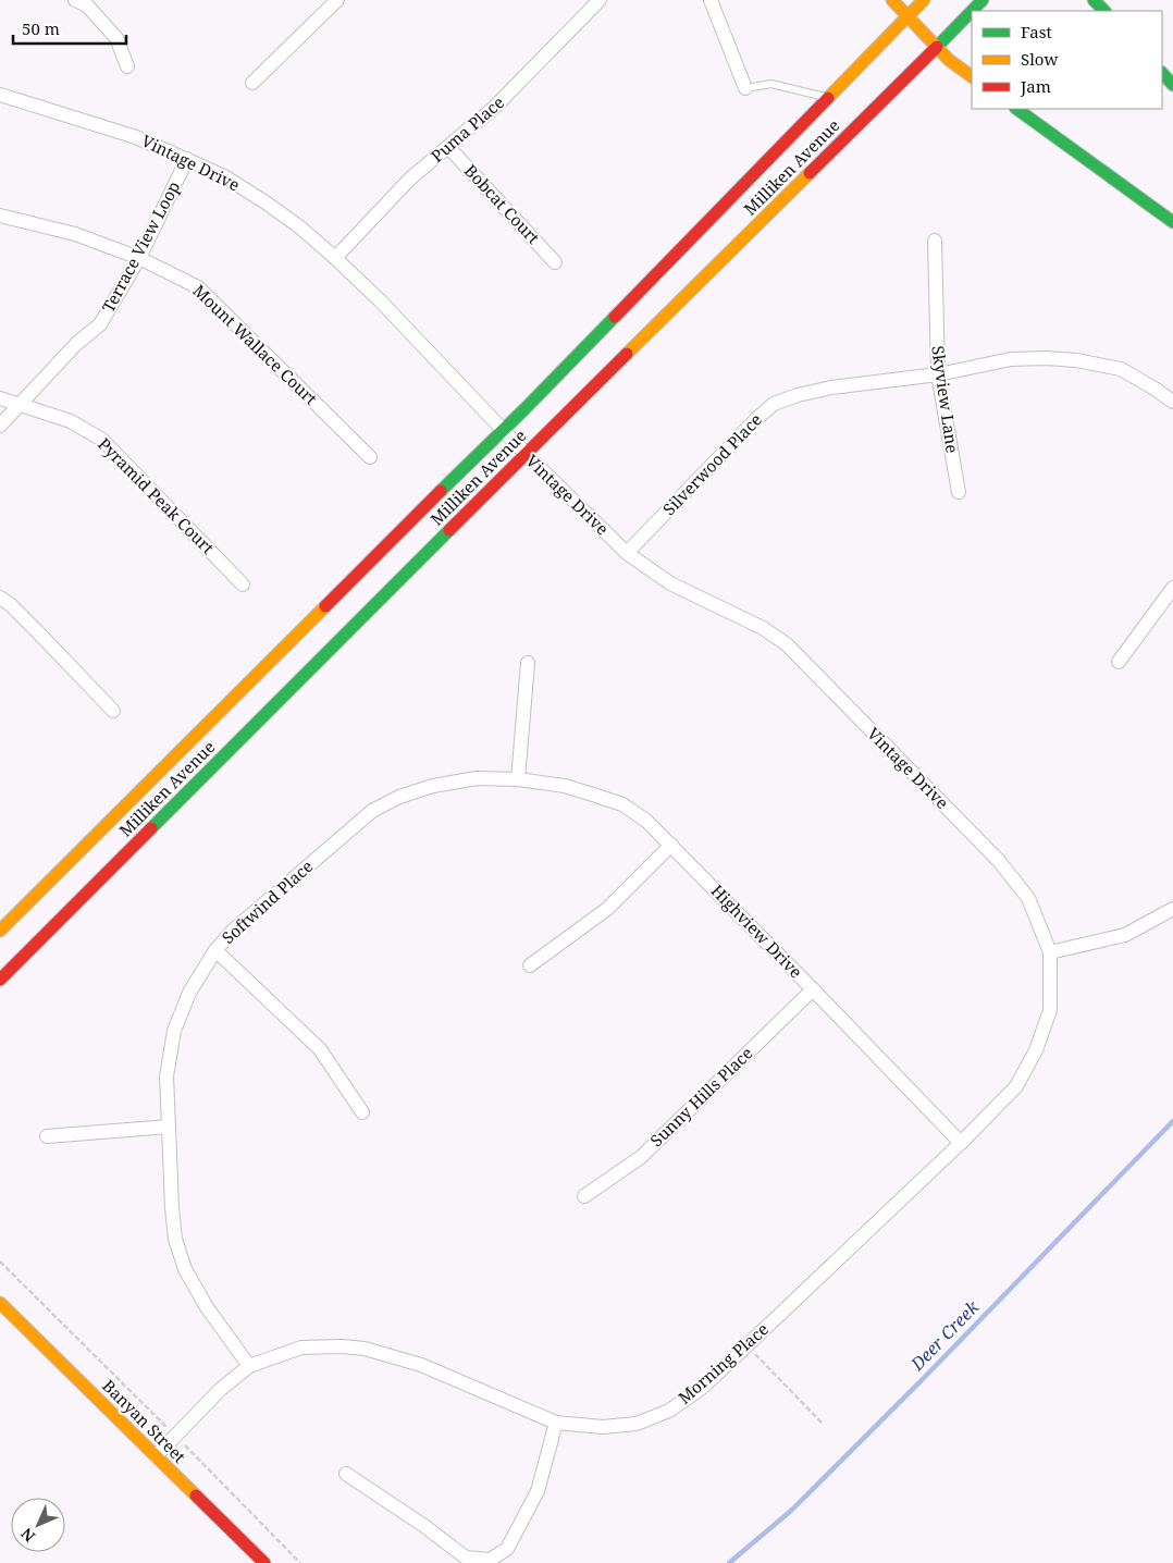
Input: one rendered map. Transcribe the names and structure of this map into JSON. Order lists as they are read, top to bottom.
{
  "streets": {
    "main road": ["Milliken Avenue", "Banyan Street"],
    "street": [
      "Puma Place",
      "Vintage Drive",
      "Bobcat Court",
      "Terrace View Loop",
      "Mount Wallace Court",
      "Skyview Lane",
      "Silverwood Place",
      "Pyramid Peak Court",
      "Softwind Place",
      "Highview Drive",
      "Sunny Hills Place",
      "Morning Place"
    ]
  },
  "crossings": [
    ["Puma Place", "Vintage Drive"],
    ["Puma Place", "Bobcat Court"],
    ["Vintage Drive", "Milliken Avenue"],
    ["Vintage Drive", "Terrace View Loop"],
    ["Vintage Drive", "Silverwood Place"],
    ["Vintage Drive", "Morning Place"],
    ["Terrace View Loop", "Mount Wallace Court"],
    ["Terrace View Loop", "Pyramid Peak Court"],
    ["Skyview Lane", "Silverwood Place"],
    ["Softwind Place", "Highview Drive"],
    ["Softwind Place", "Morning Place"],
    ["Highview Drive", "Sunny Hills Place"],
    ["Highview Drive", "Morning Place"],
    ["Morning Place", "Banyan Street"]
  ],
  "water": ["Deer Creek"],
  "legend": ["Fast", "Slow", "Jam"],
  "scale_bar": "50 m",
  "north": "bottom left"
}
